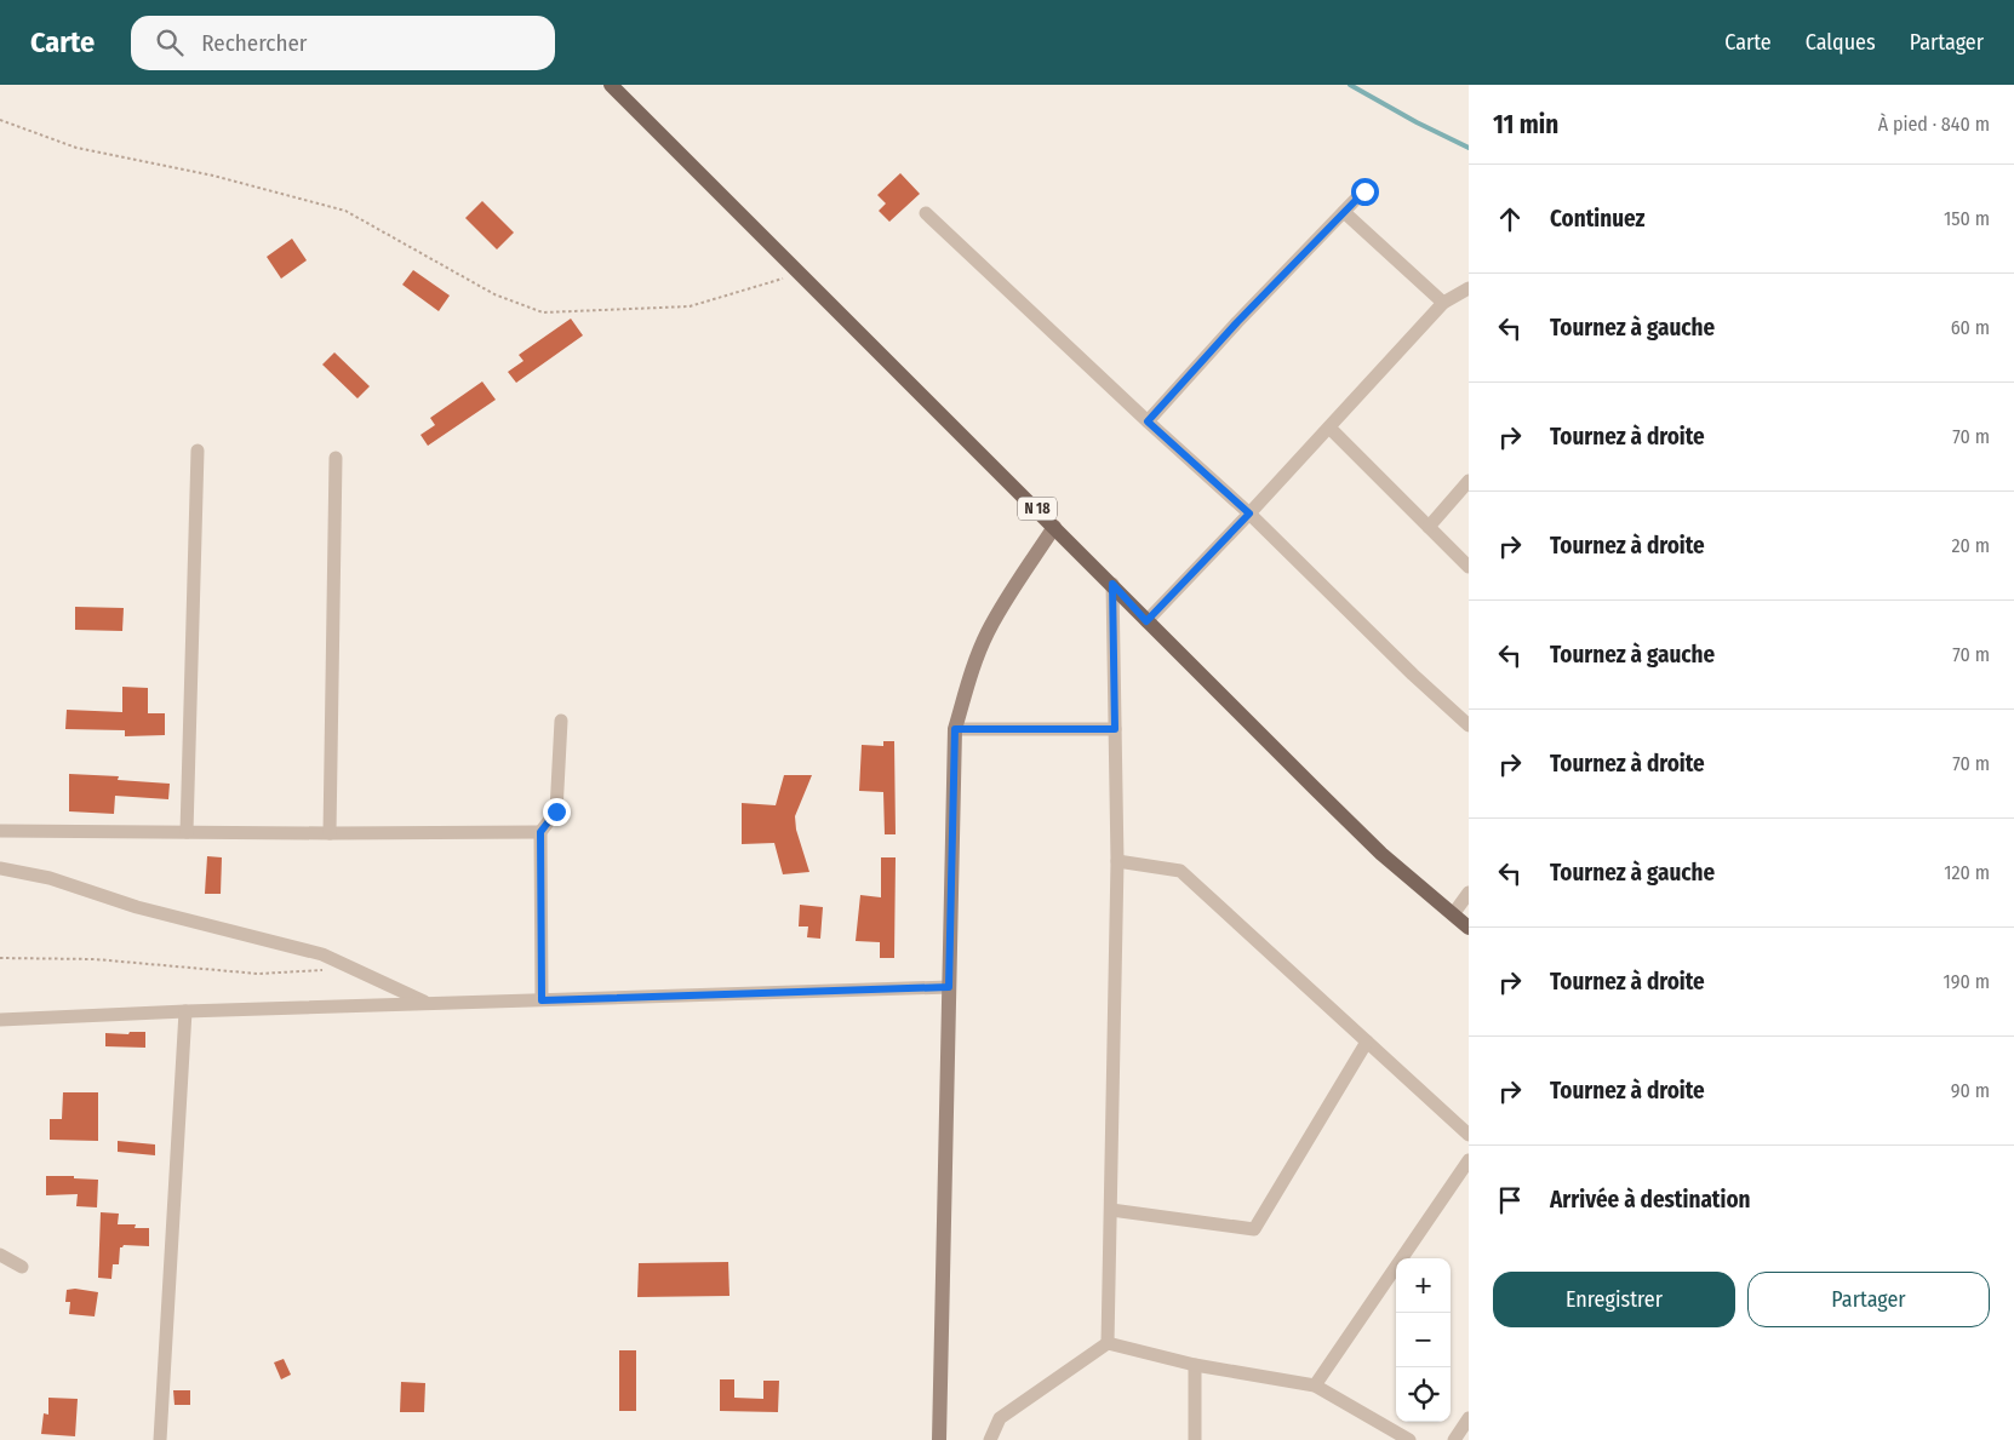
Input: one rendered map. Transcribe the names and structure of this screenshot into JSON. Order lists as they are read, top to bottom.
{
  "streets": {
    "main road": ["N 18"]
  },
  "page": {
    "header": "Carte",
    "search": "Rechercher",
    "nav": ["Carte", "Calques", "Partager"],
    "heading": ["11 min", "À pied · 840 m"],
    "list": [
      ["Continuez", "150 m"],
      ["Tournez à gauche", "60 m"],
      ["Tournez à droite", "70 m"],
      ["Tournez à droite", "20 m"],
      ["Tournez à gauche", "70 m"],
      ["Tournez à droite", "70 m"],
      ["Tournez à gauche", "120 m"],
      ["Tournez à droite", "190 m"],
      ["Tournez à droite", "90 m"],
      "Arrivée à destination"
    ],
    "buttons": ["Enregistrer", "Partager"],
    "map_buttons": ["+", "−"]
  }
}
